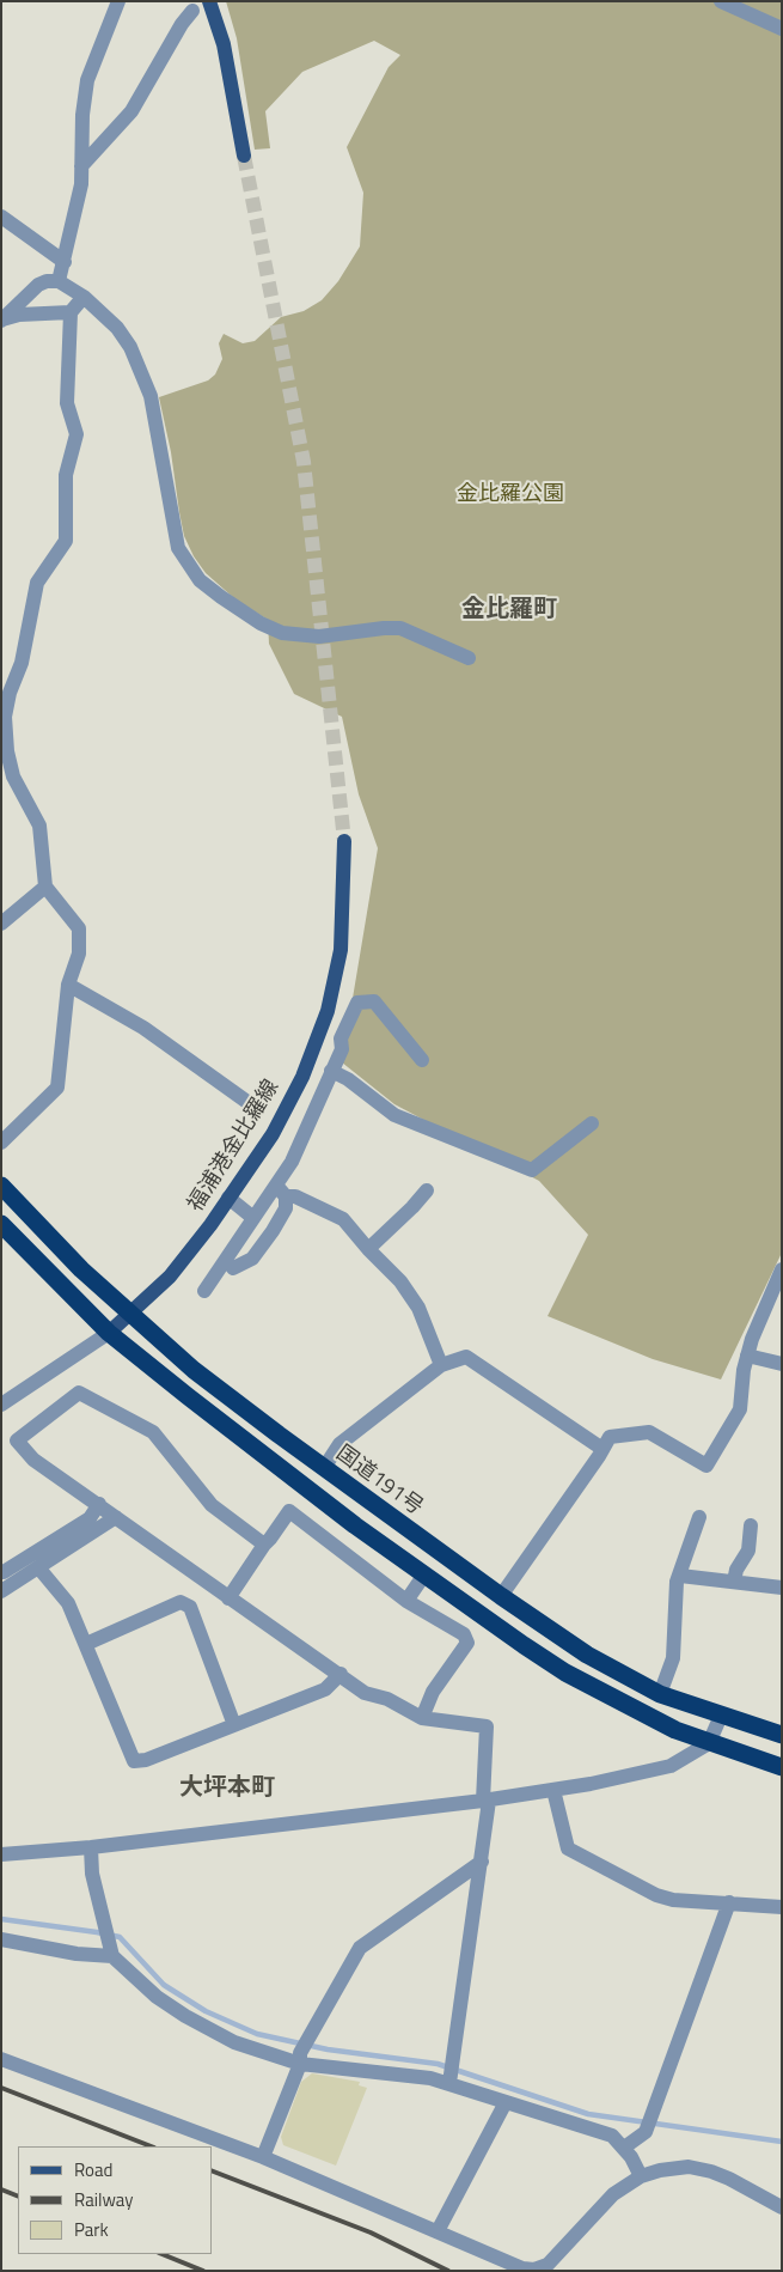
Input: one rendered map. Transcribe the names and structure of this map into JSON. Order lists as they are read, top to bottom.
{
  "streets": {
    "highway": ["国道191号"],
    "main road": ["福浦港金比羅線"]
  },
  "crossings": [
    ["福浦港金比羅線", "国道191号"]
  ],
  "districts": ["金比羅町", "大坪本町"],
  "parks": ["金比羅公園"],
  "legend": ["Road", "Railway", "Park"]
}
